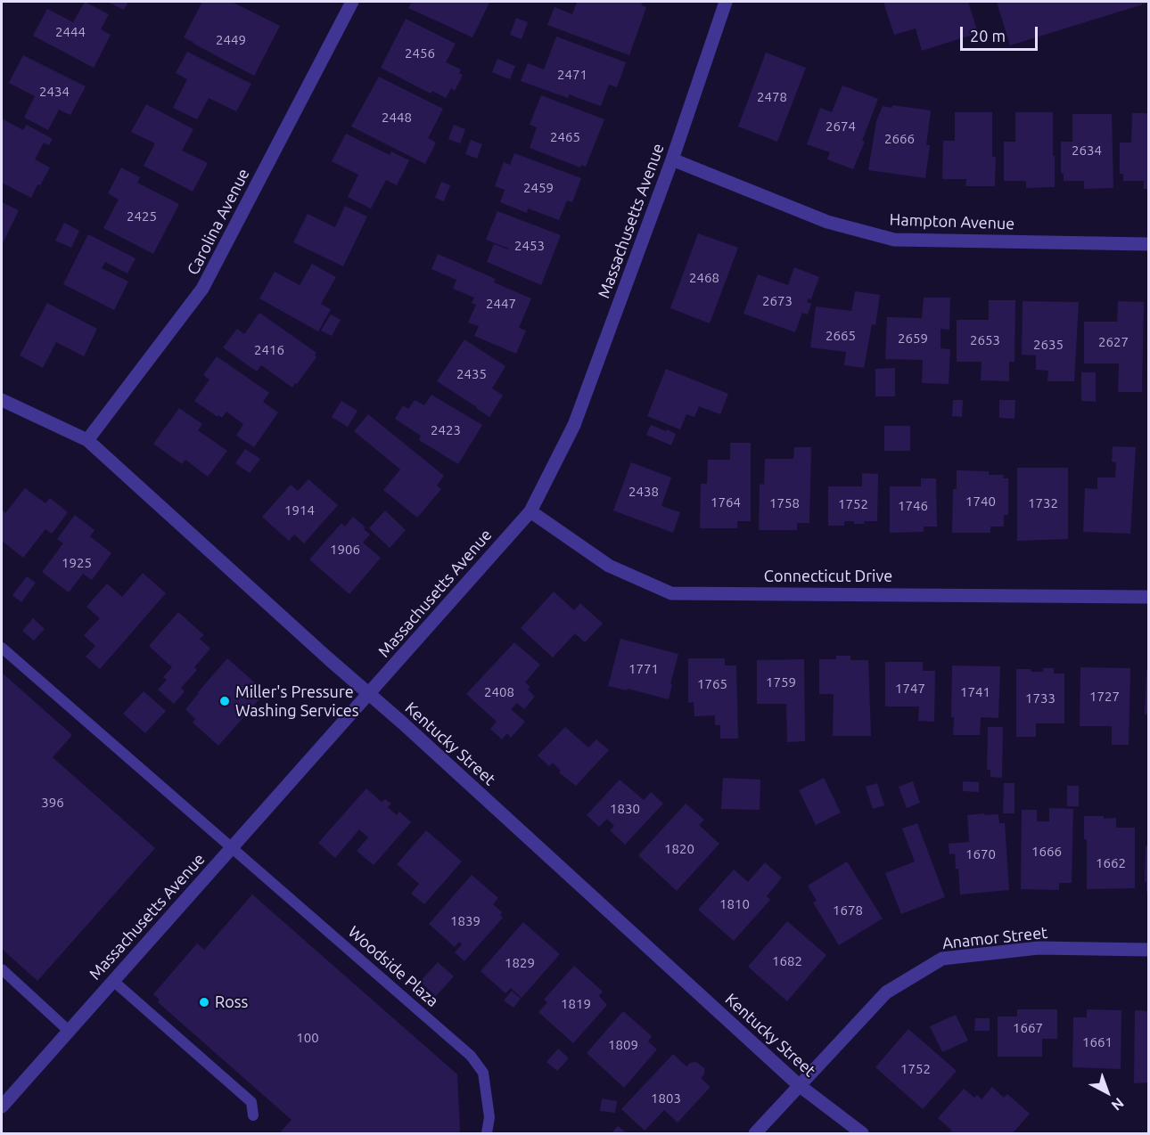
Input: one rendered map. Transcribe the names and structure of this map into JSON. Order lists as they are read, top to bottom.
{
  "streets": {
    "street": [
      "Massachusetts Avenue",
      "Carolina Avenue",
      "Hampton Avenue",
      "Connecticut Drive",
      "Kentucky Street",
      "Anamor Street"
    ],
    "lane": ["Woodside Plaza"]
  },
  "crossings": [
    ["Massachusetts Avenue", "Hampton Avenue"],
    ["Massachusetts Avenue", "Connecticut Drive"],
    ["Massachusetts Avenue", "Kentucky Street"],
    ["Massachusetts Avenue", "Woodside Plaza"],
    ["Carolina Avenue", "Kentucky Street"],
    ["Kentucky Street", "Anamor Street"]
  ],
  "places": ["Miller's Pressure Washing Services", "Ross"],
  "house_numbers": [
    "2444",
    "2449",
    "2456",
    "2471",
    "2434",
    "2478",
    "2448",
    "2674",
    "2465",
    "2666",
    "2634",
    "2459",
    "2425",
    "2453",
    "2468",
    "2673",
    "2447",
    "2665",
    "2659",
    "2653",
    "2627",
    "2635",
    "2416",
    "2435",
    "2423",
    "2438",
    "1740",
    "1764",
    "1758",
    "1732",
    "1752",
    "1746",
    "1914",
    "1906",
    "1925",
    "1771",
    "1759",
    "1765",
    "1747",
    "2408",
    "1741",
    "1727",
    "1733",
    "396",
    "1830",
    "1820",
    "1666",
    "1670",
    "1662",
    "1810",
    "1678",
    "1839",
    "1682",
    "1829",
    "1819",
    "1667",
    "100",
    "1661",
    "1809",
    "1752",
    "1803"
  ],
  "scale_bar": "20 m",
  "north": "bottom right"
}
